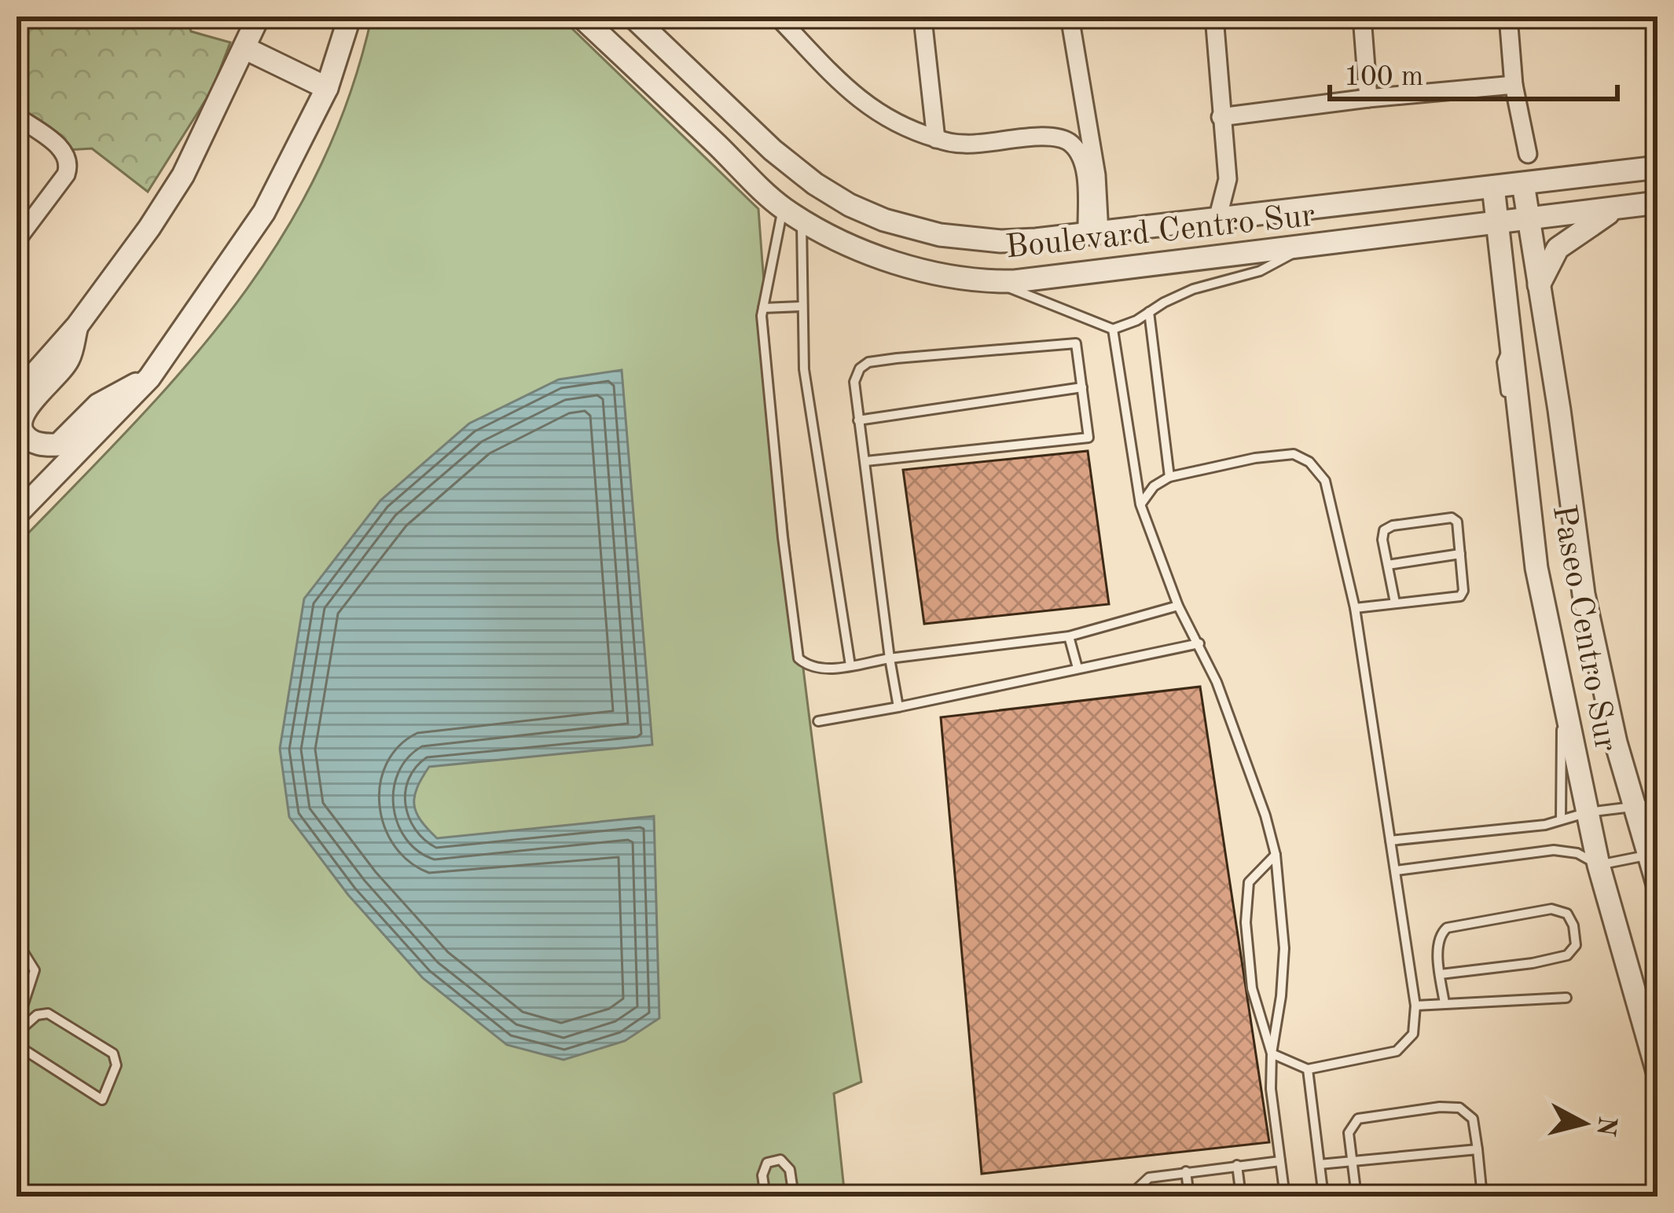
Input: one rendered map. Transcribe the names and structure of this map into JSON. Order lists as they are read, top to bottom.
{
  "streets": {
    "street": ["Boulevard Centro Sur", "Paseo Centro Sur"]
  },
  "crossings": [
    ["Boulevard Centro Sur", "Paseo Centro Sur"]
  ],
  "scale_bar": "100 m",
  "north": "right"
}
